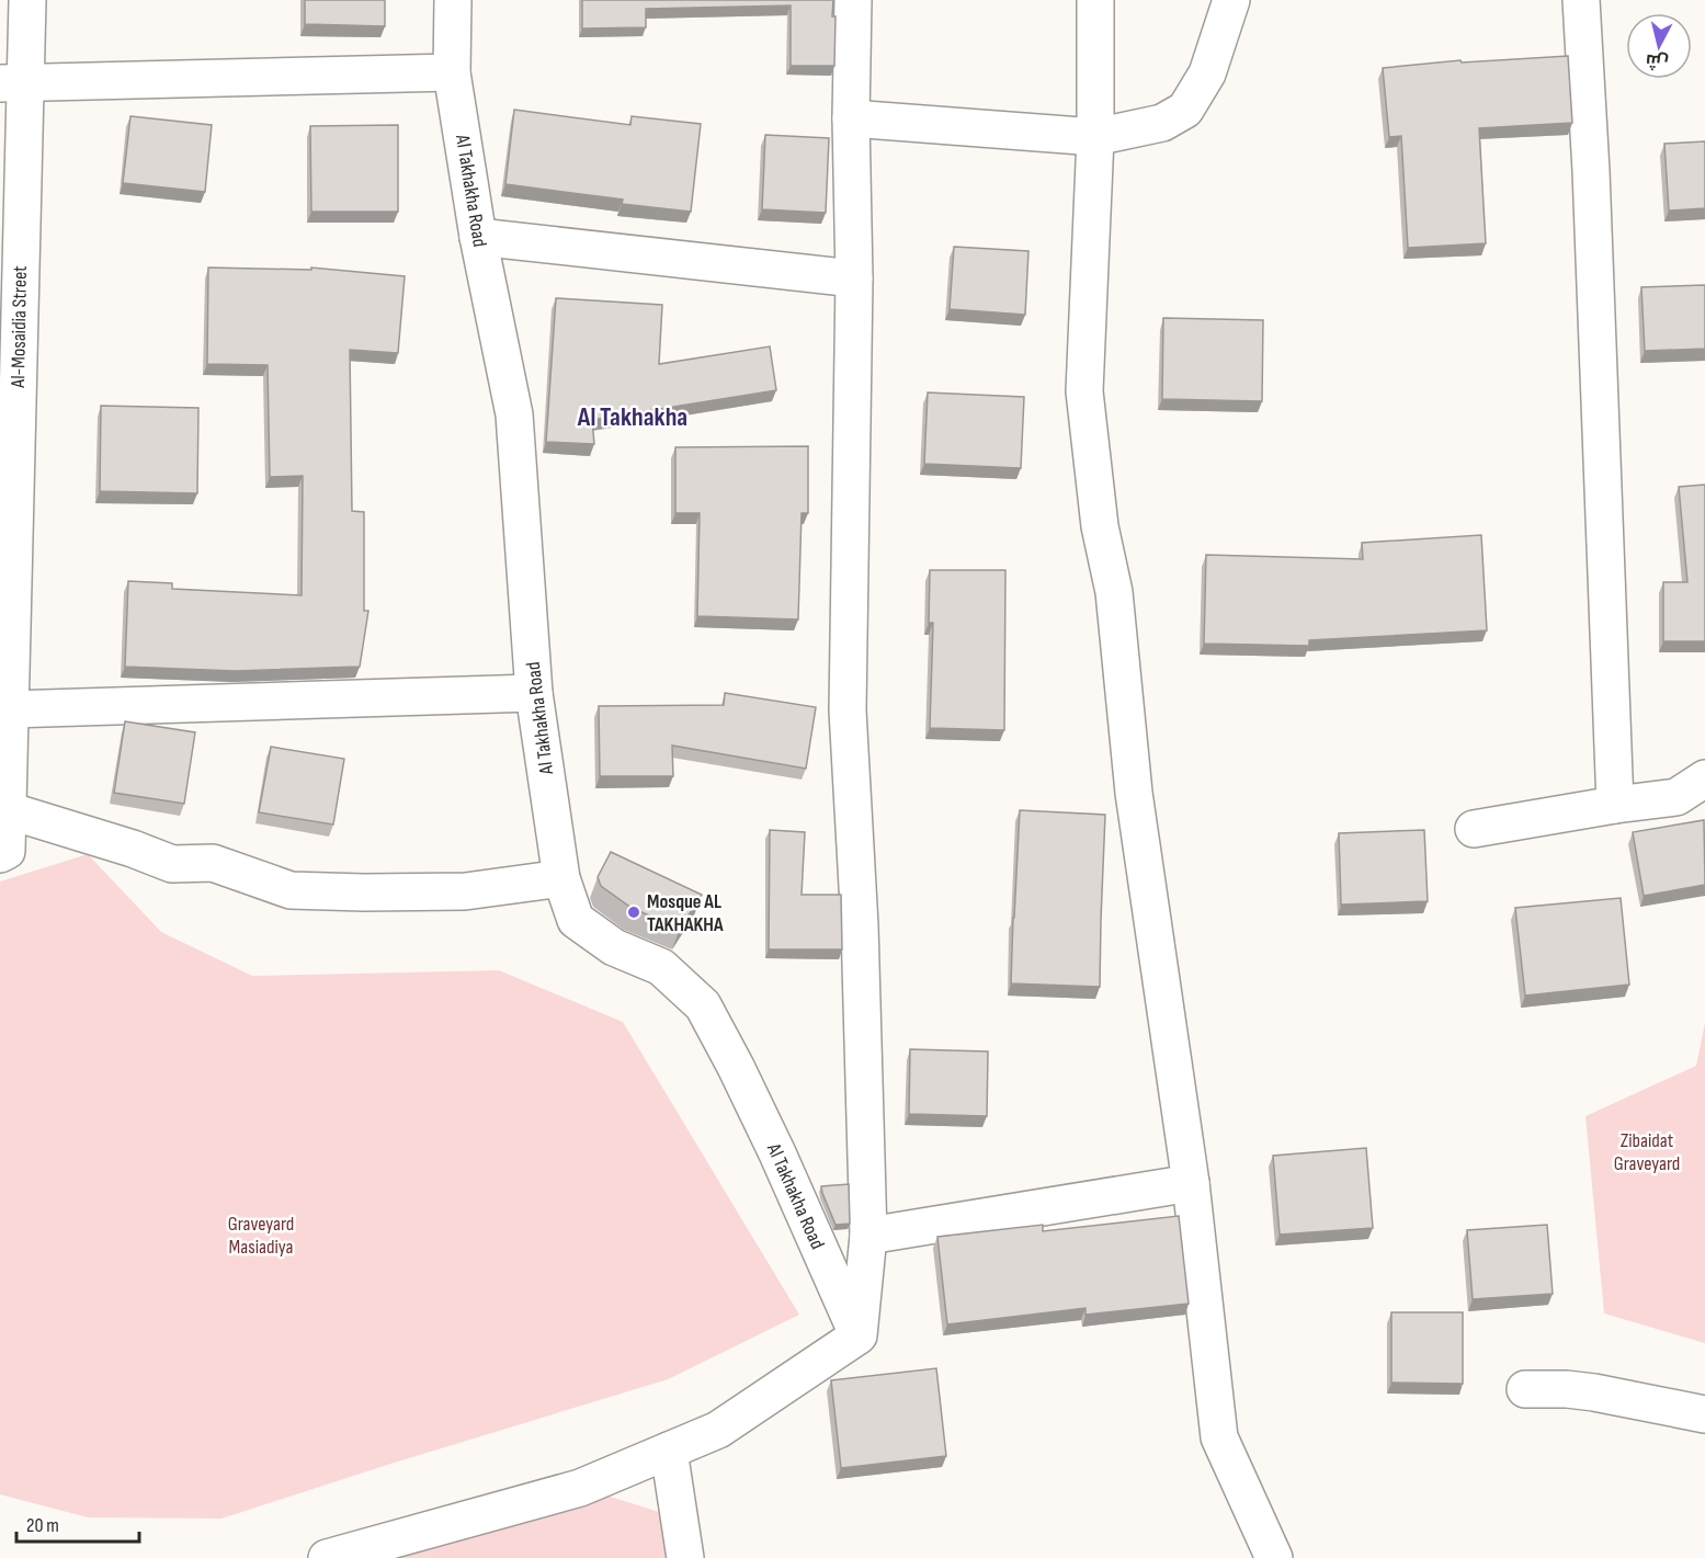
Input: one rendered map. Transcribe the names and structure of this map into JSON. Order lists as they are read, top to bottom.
{
  "streets": {
    "street": ["Al Takhakha Road", "Al-Mosaidia Street"]
  },
  "districts": ["Al Takhakha"],
  "parks": ["Zibaidat Graveyard", "Graveyard Masiadiya"],
  "places": ["Mosque AL TAKHAKHA"],
  "scale_bar": "20 m",
  "north": "bottom"
}
